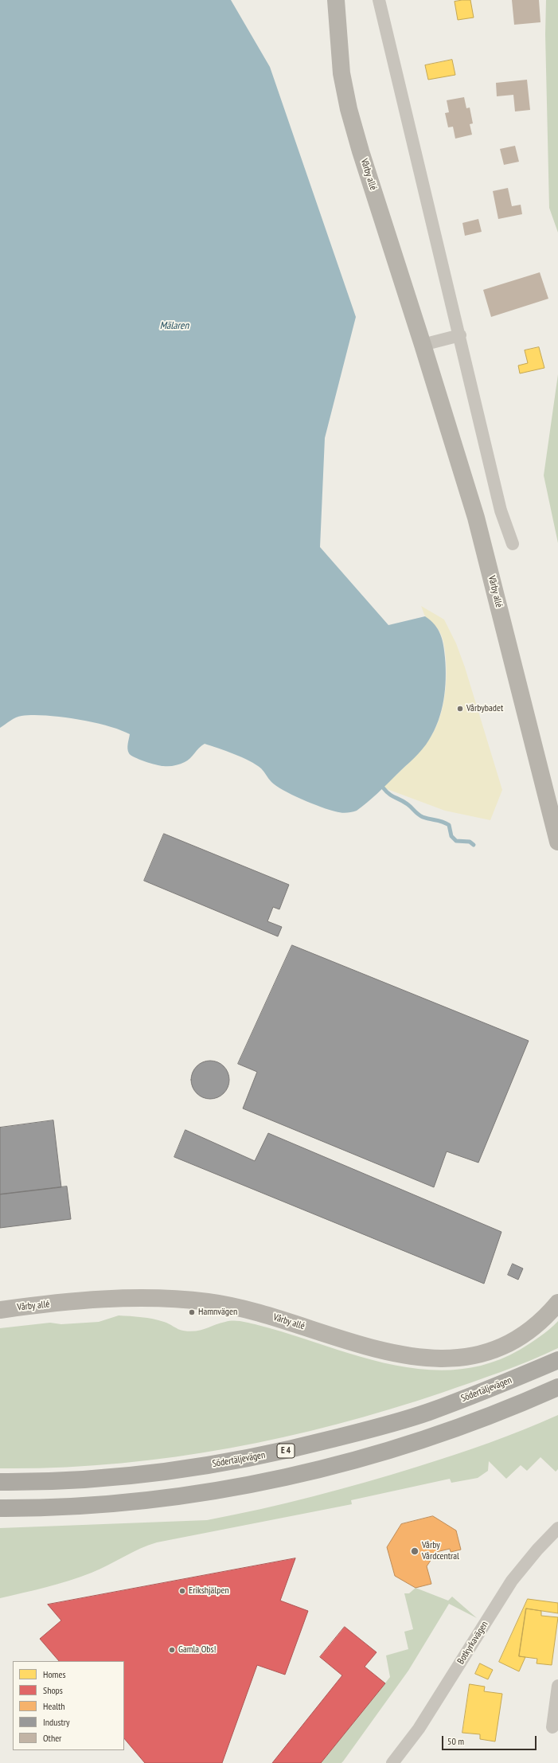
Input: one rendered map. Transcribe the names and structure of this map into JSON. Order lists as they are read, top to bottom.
{
  "streets": {
    "highway": ["Södertäljevägen", "E 4"],
    "street": ["Vårby allé", "Botkyrkavägen"]
  },
  "water": ["Mälaren"],
  "places": [
    "Vårbybadet",
    "Hamnvägen",
    "Vårby Vårdcentral",
    "Erikshjälpen",
    "Gamla Obs!"
  ],
  "legend": [
    "Homes",
    "Shops",
    "Health",
    "Industry",
    "Other"
  ],
  "scale_bar": "50 m"
}
